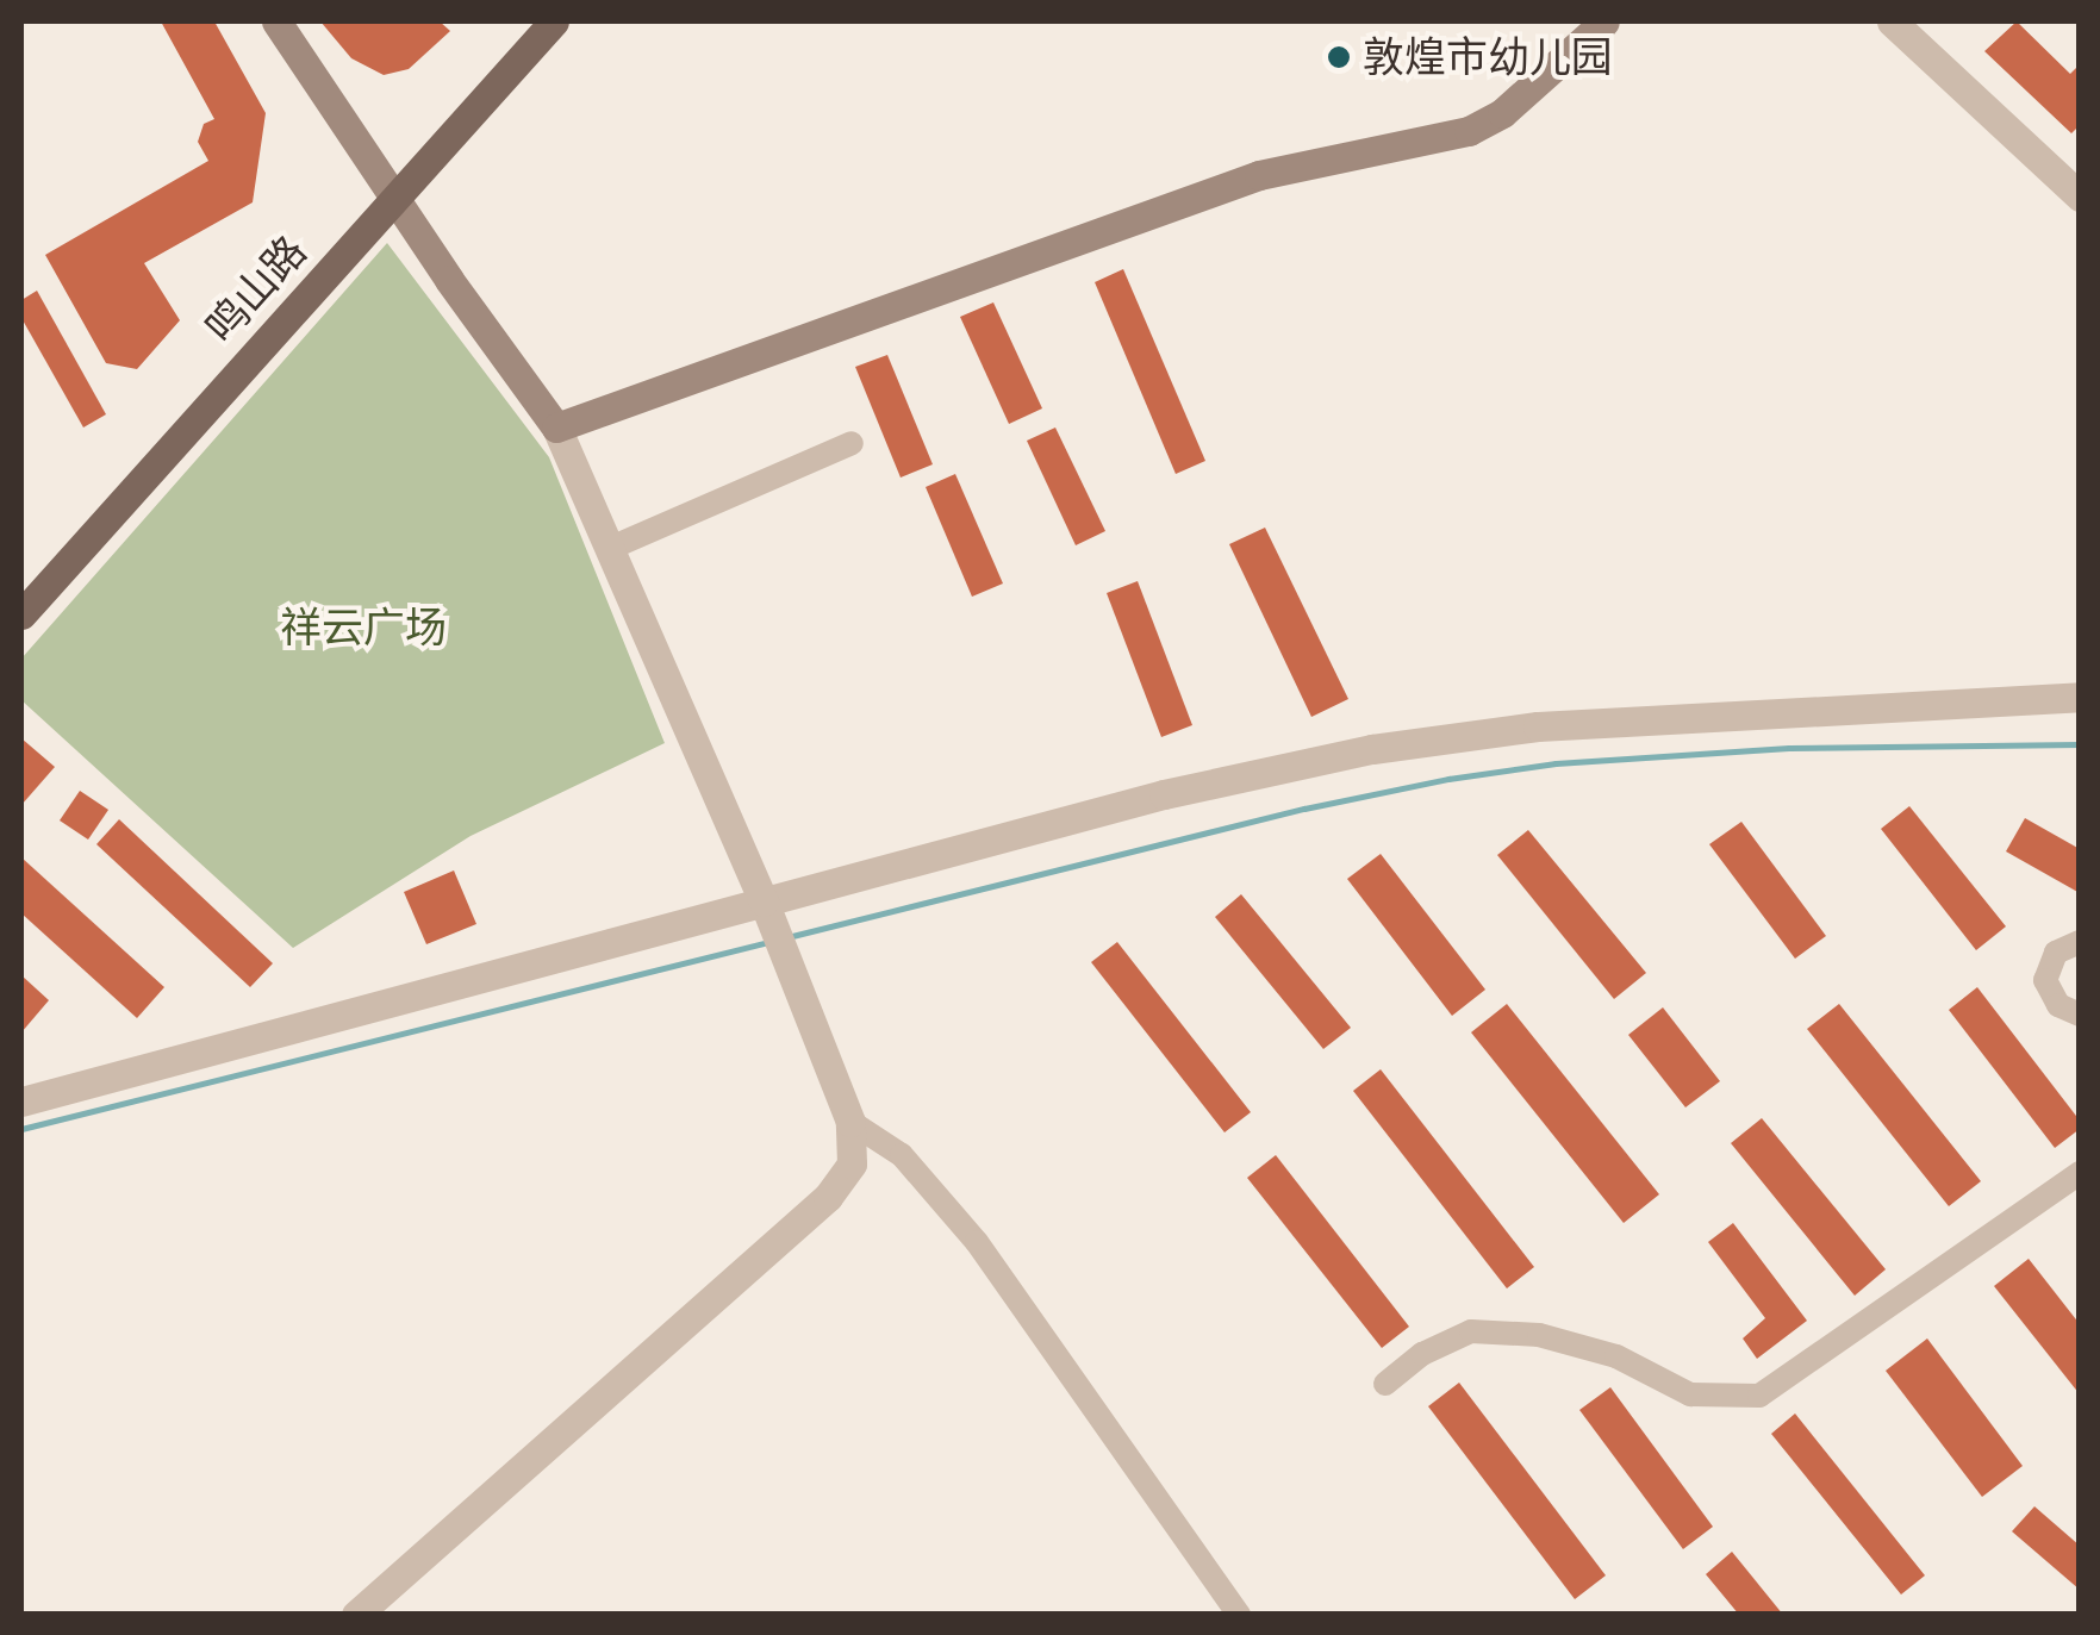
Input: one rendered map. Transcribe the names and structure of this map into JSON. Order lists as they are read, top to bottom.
{
  "streets": {
    "main road": ["鸣山路"]
  },
  "parks": ["祥云广场"],
  "places": ["敦煌市幼儿园"]
}
